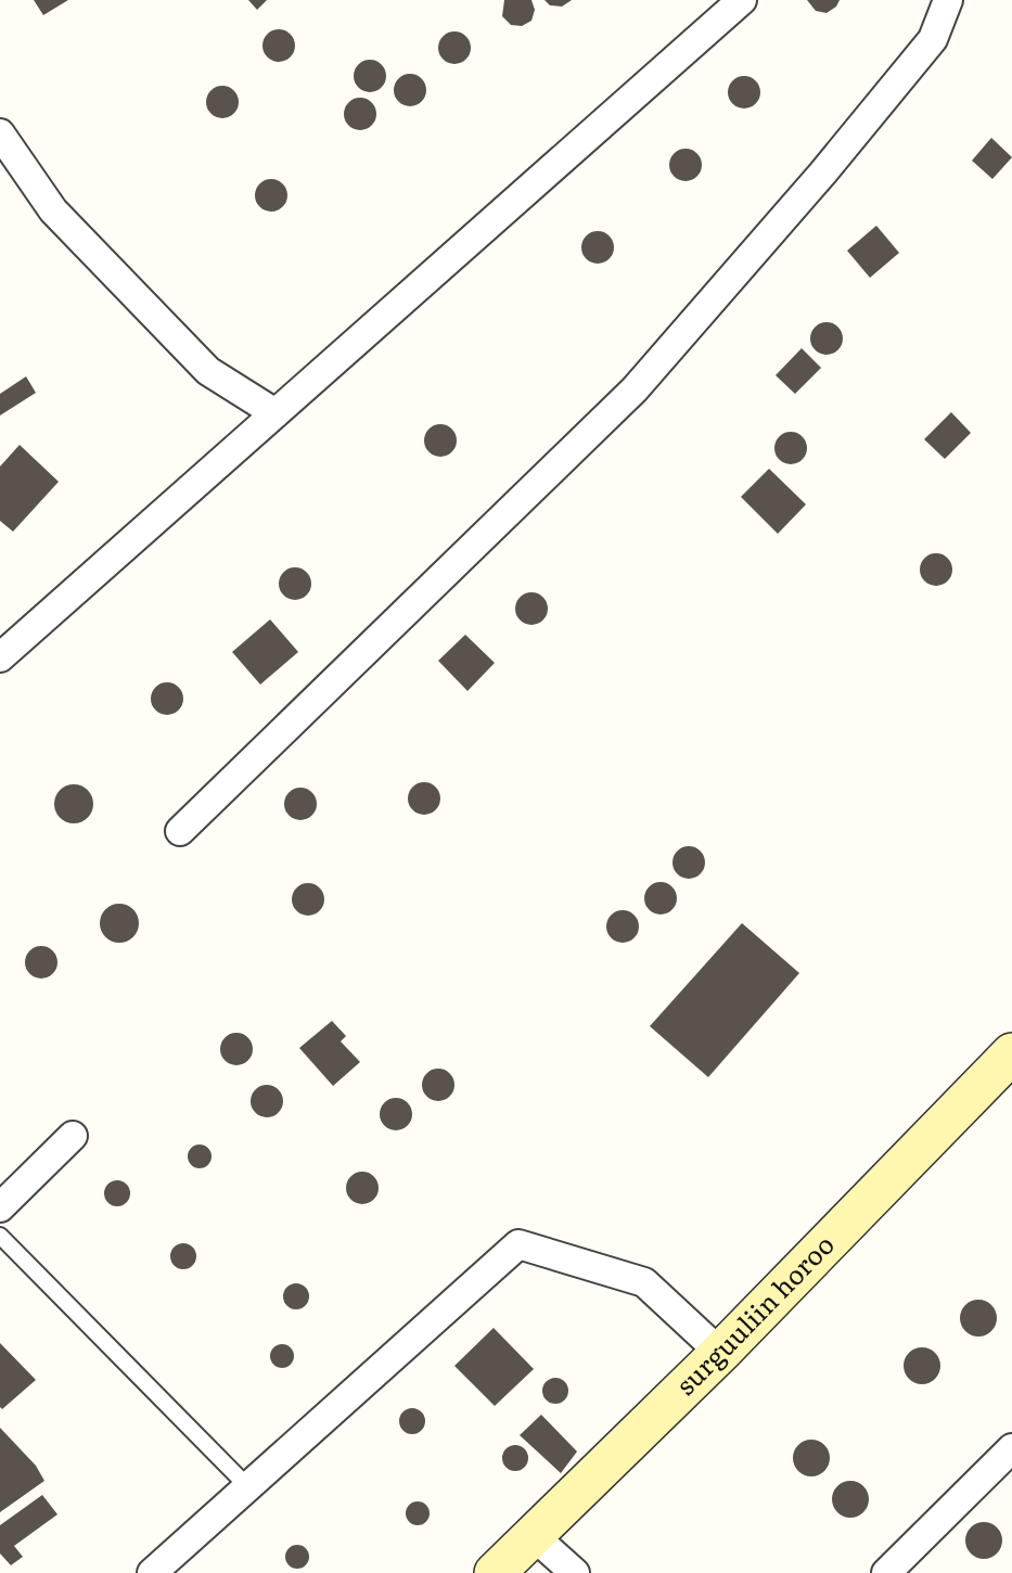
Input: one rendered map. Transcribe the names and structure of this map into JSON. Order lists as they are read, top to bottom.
{
  "streets": {
    "street": ["surguuliin horoo"]
  }
}
